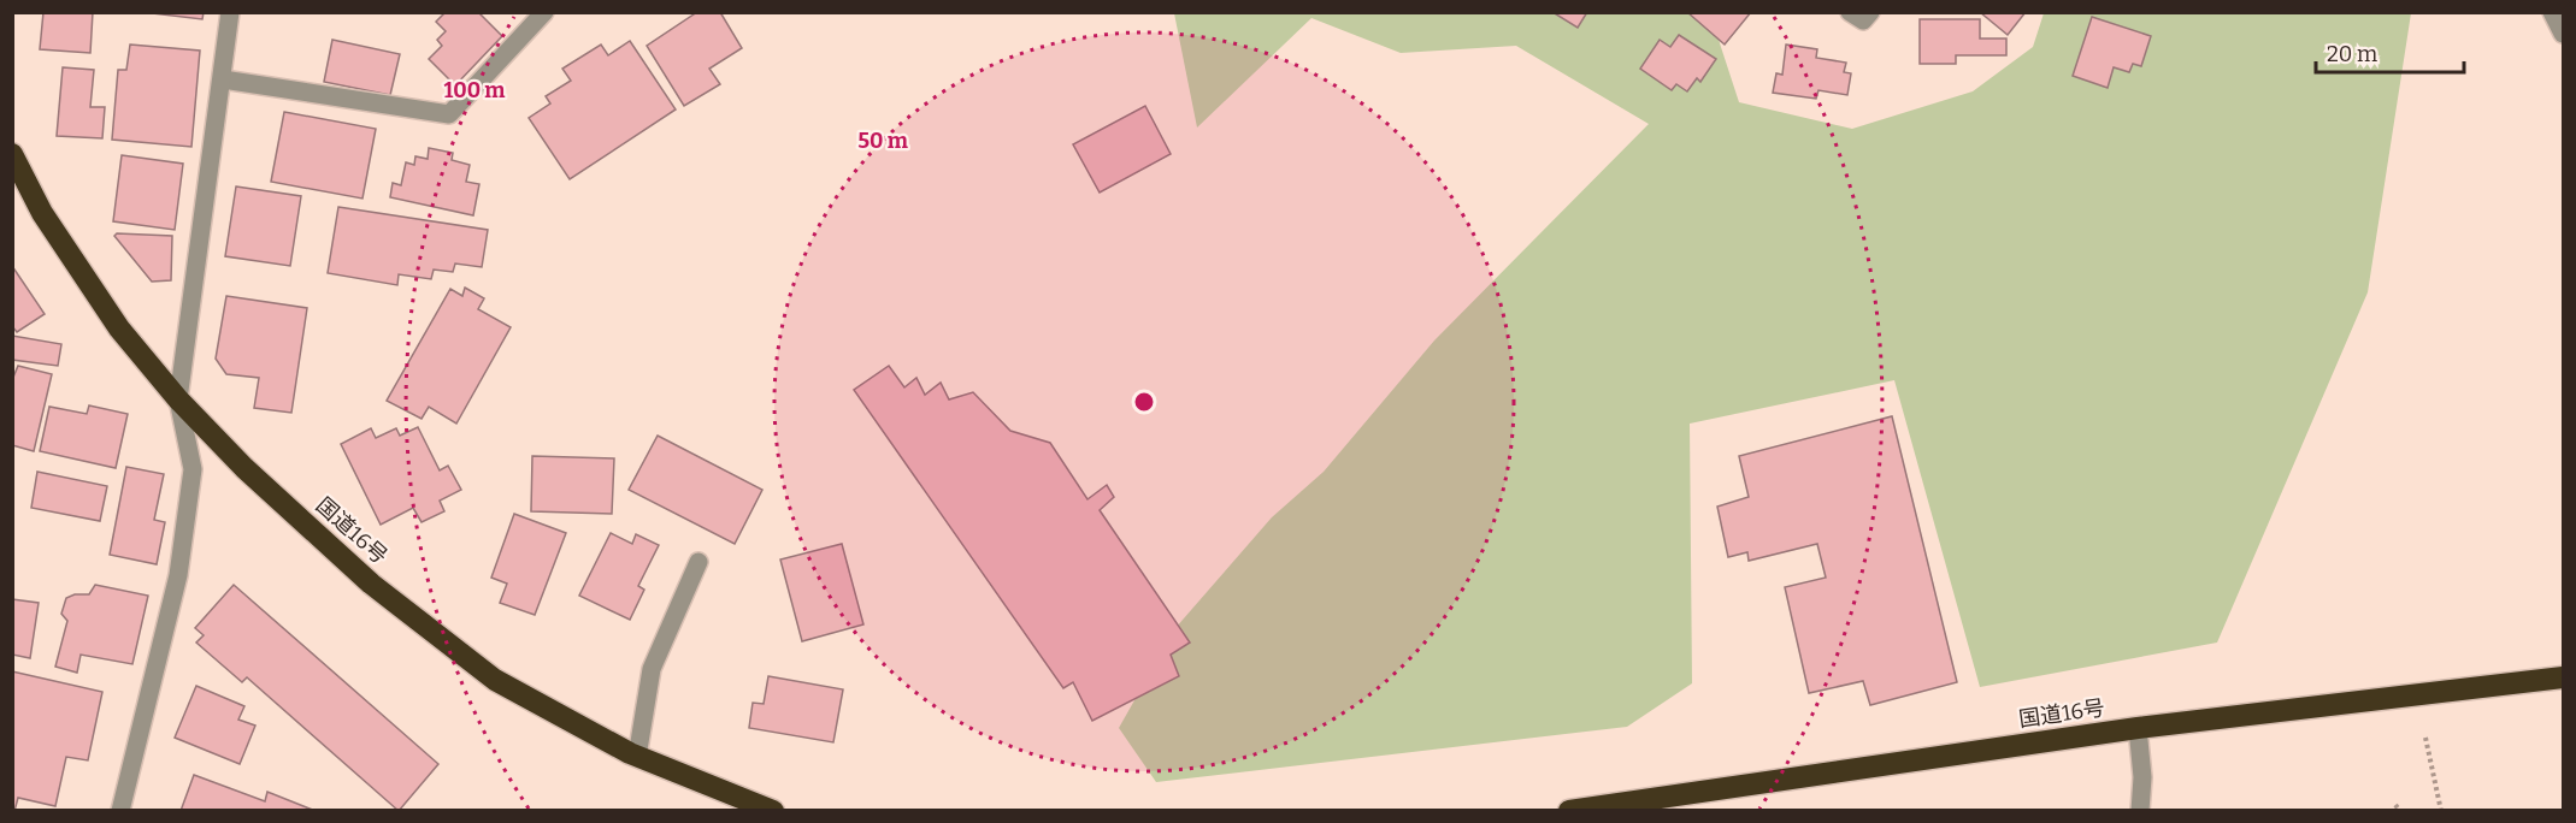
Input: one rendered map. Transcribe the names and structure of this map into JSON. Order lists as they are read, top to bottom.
{
  "streets": {
    "highway": ["国道16号"]
  },
  "scale_bar": "20 m",
  "rings": ["100 m", "50 m"]
}
